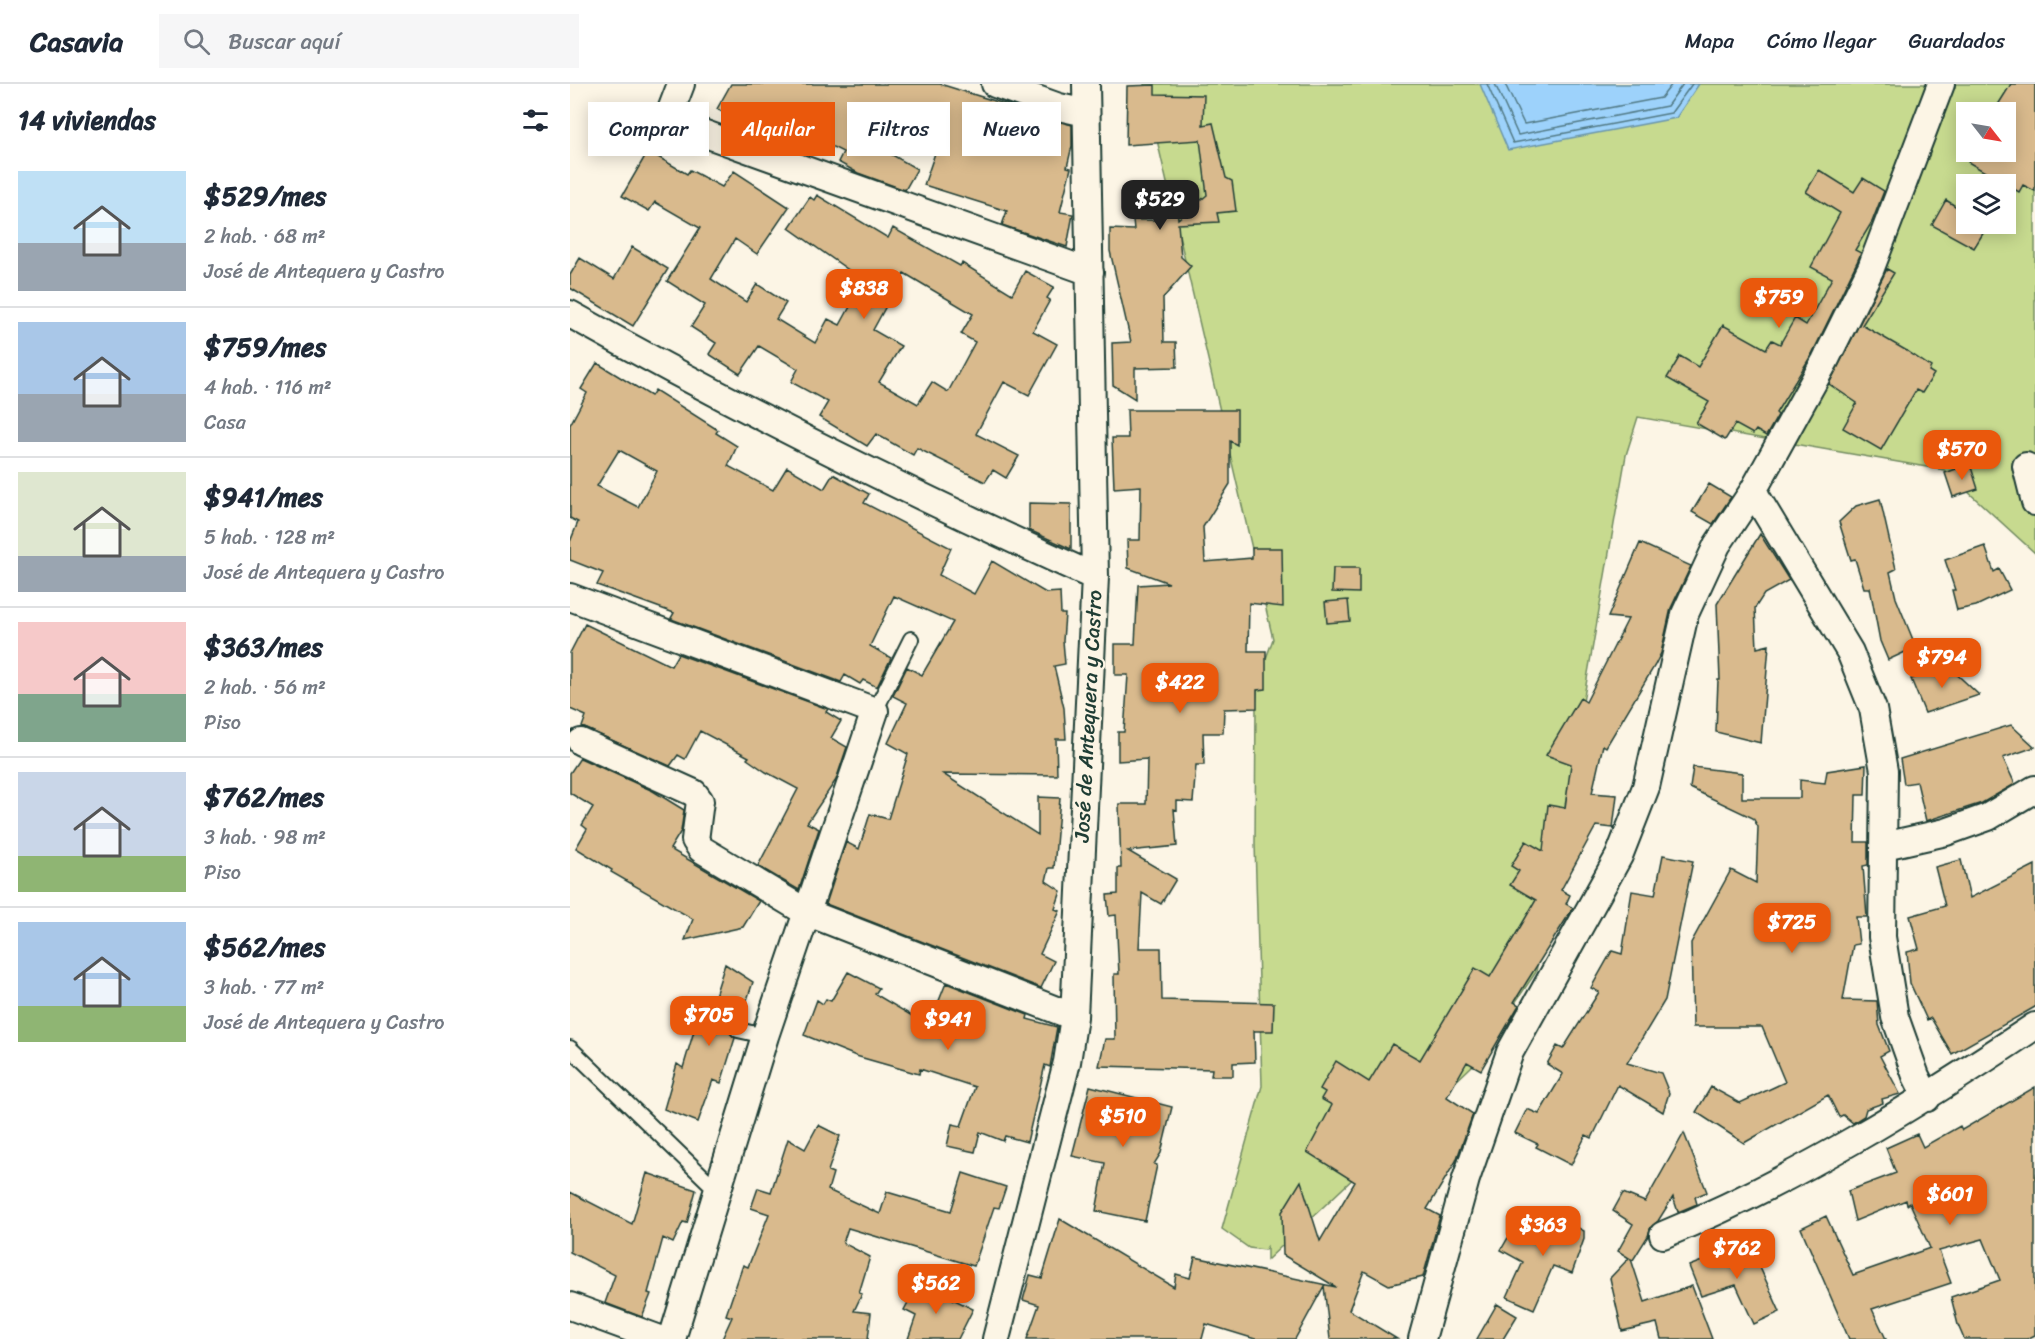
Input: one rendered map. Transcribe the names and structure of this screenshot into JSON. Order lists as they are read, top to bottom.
{
  "streets": {
    "street": ["José de Antequera y Castro"]
  },
  "north": "bottom right",
  "page": {
    "header": "Casavia",
    "search": "Buscar aquí",
    "nav": ["Mapa", "Cómo llegar", "Guardados"],
    "heading": "14 viviendas",
    "chip": [
      "Comprar",
      "Alquilar",
      "Filtros",
      "Nuevo"
    ],
    "list": [
      {
        "name": "$529/mes",
        "note": "2 hab. · 68 m² · José de Antequera y Castro"
      },
      {
        "name": "$759/mes",
        "note": "4 hab. · 116 m² · Casa"
      },
      {
        "name": "$941/mes",
        "note": "5 hab. · 128 m² · José de Antequera y Castro"
      },
      {
        "name": "$363/mes",
        "note": "2 hab. · 56 m² · Piso"
      },
      {
        "name": "$762/mes",
        "note": "3 hab. · 98 m² · Piso"
      },
      {
        "name": "$562/mes",
        "note": "3 hab. · 77 m² · José de Antequera y Castro"
      }
    ],
    "price": [
      "$529",
      "$838",
      "$759",
      "$570",
      "$794",
      "$422",
      "$725",
      "$705",
      "$941",
      "$510",
      "$601",
      "$363",
      "$762",
      "$562"
    ]
  }
}
